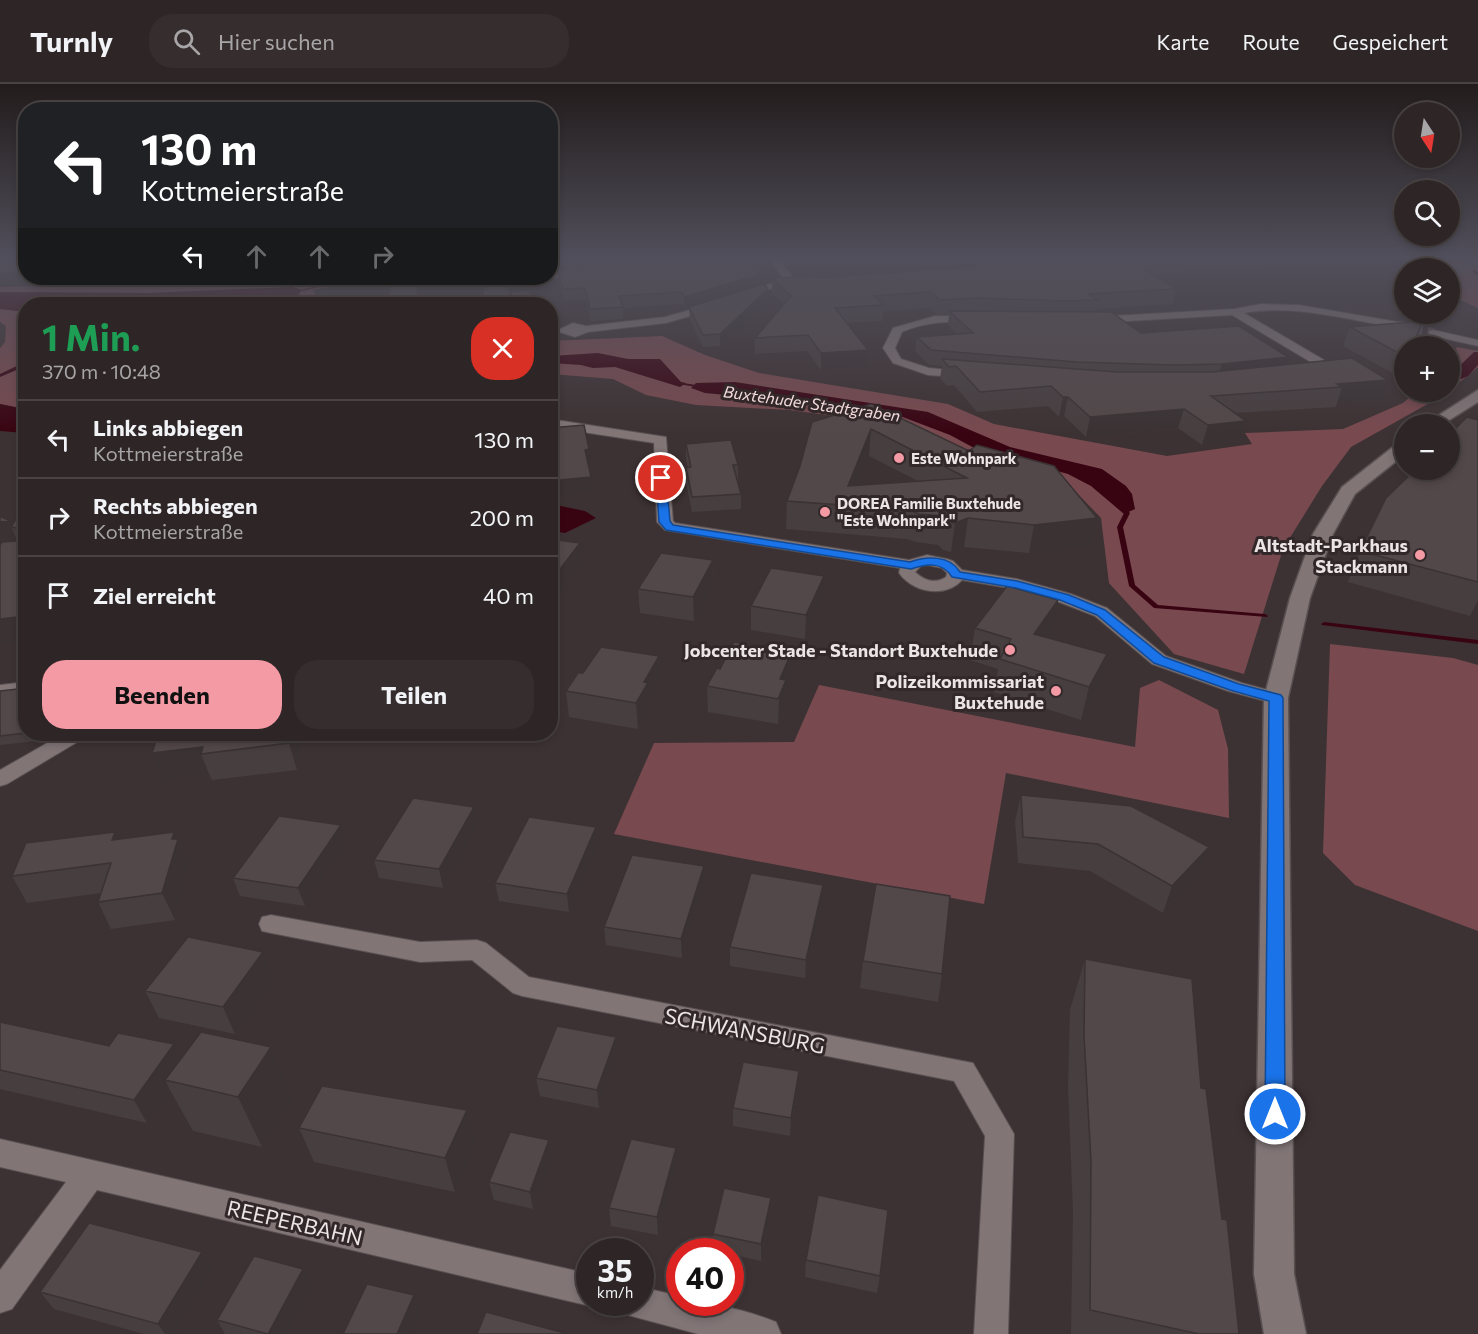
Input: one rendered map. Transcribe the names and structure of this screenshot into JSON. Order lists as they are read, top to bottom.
{
  "streets": {
    "street": ["SCHWANSBURG", "REEPERBAHN"]
  },
  "water": ["Buxtehuder Stadtgraben"],
  "places": [
    "Este Wohnpark",
    "DOREA Familie Buxtehude \"Este Wohnpark\"",
    "Altstadt-Parkhaus Stackmann",
    "Jobcenter Stade - Standort Buxtehude",
    "Polizeikommissariat Buxtehude"
  ],
  "north": "bottom",
  "page": {
    "header": "Turnly",
    "search": "Hier suchen",
    "nav": ["Karte", "Route", "Gespeichert"],
    "map_buttons": ["+", "−"],
    "turn": ["130 m", "Kottmeierstraße"],
    "heading": ["1 Min.", "370 m · 10:48"],
    "list": [
      {
        "name": "Links abbiegen",
        "note": "Kottmeierstraße",
        "value": "130 m"
      },
      {
        "name": "Rechts abbiegen",
        "note": "Kottmeierstraße",
        "value": "200 m"
      },
      {
        "name": "Ziel erreicht",
        "value": "40 m"
      }
    ],
    "buttons": ["Beenden", "Teilen"],
    "speed": "35 km/h",
    "limit": "40"
  }
}
